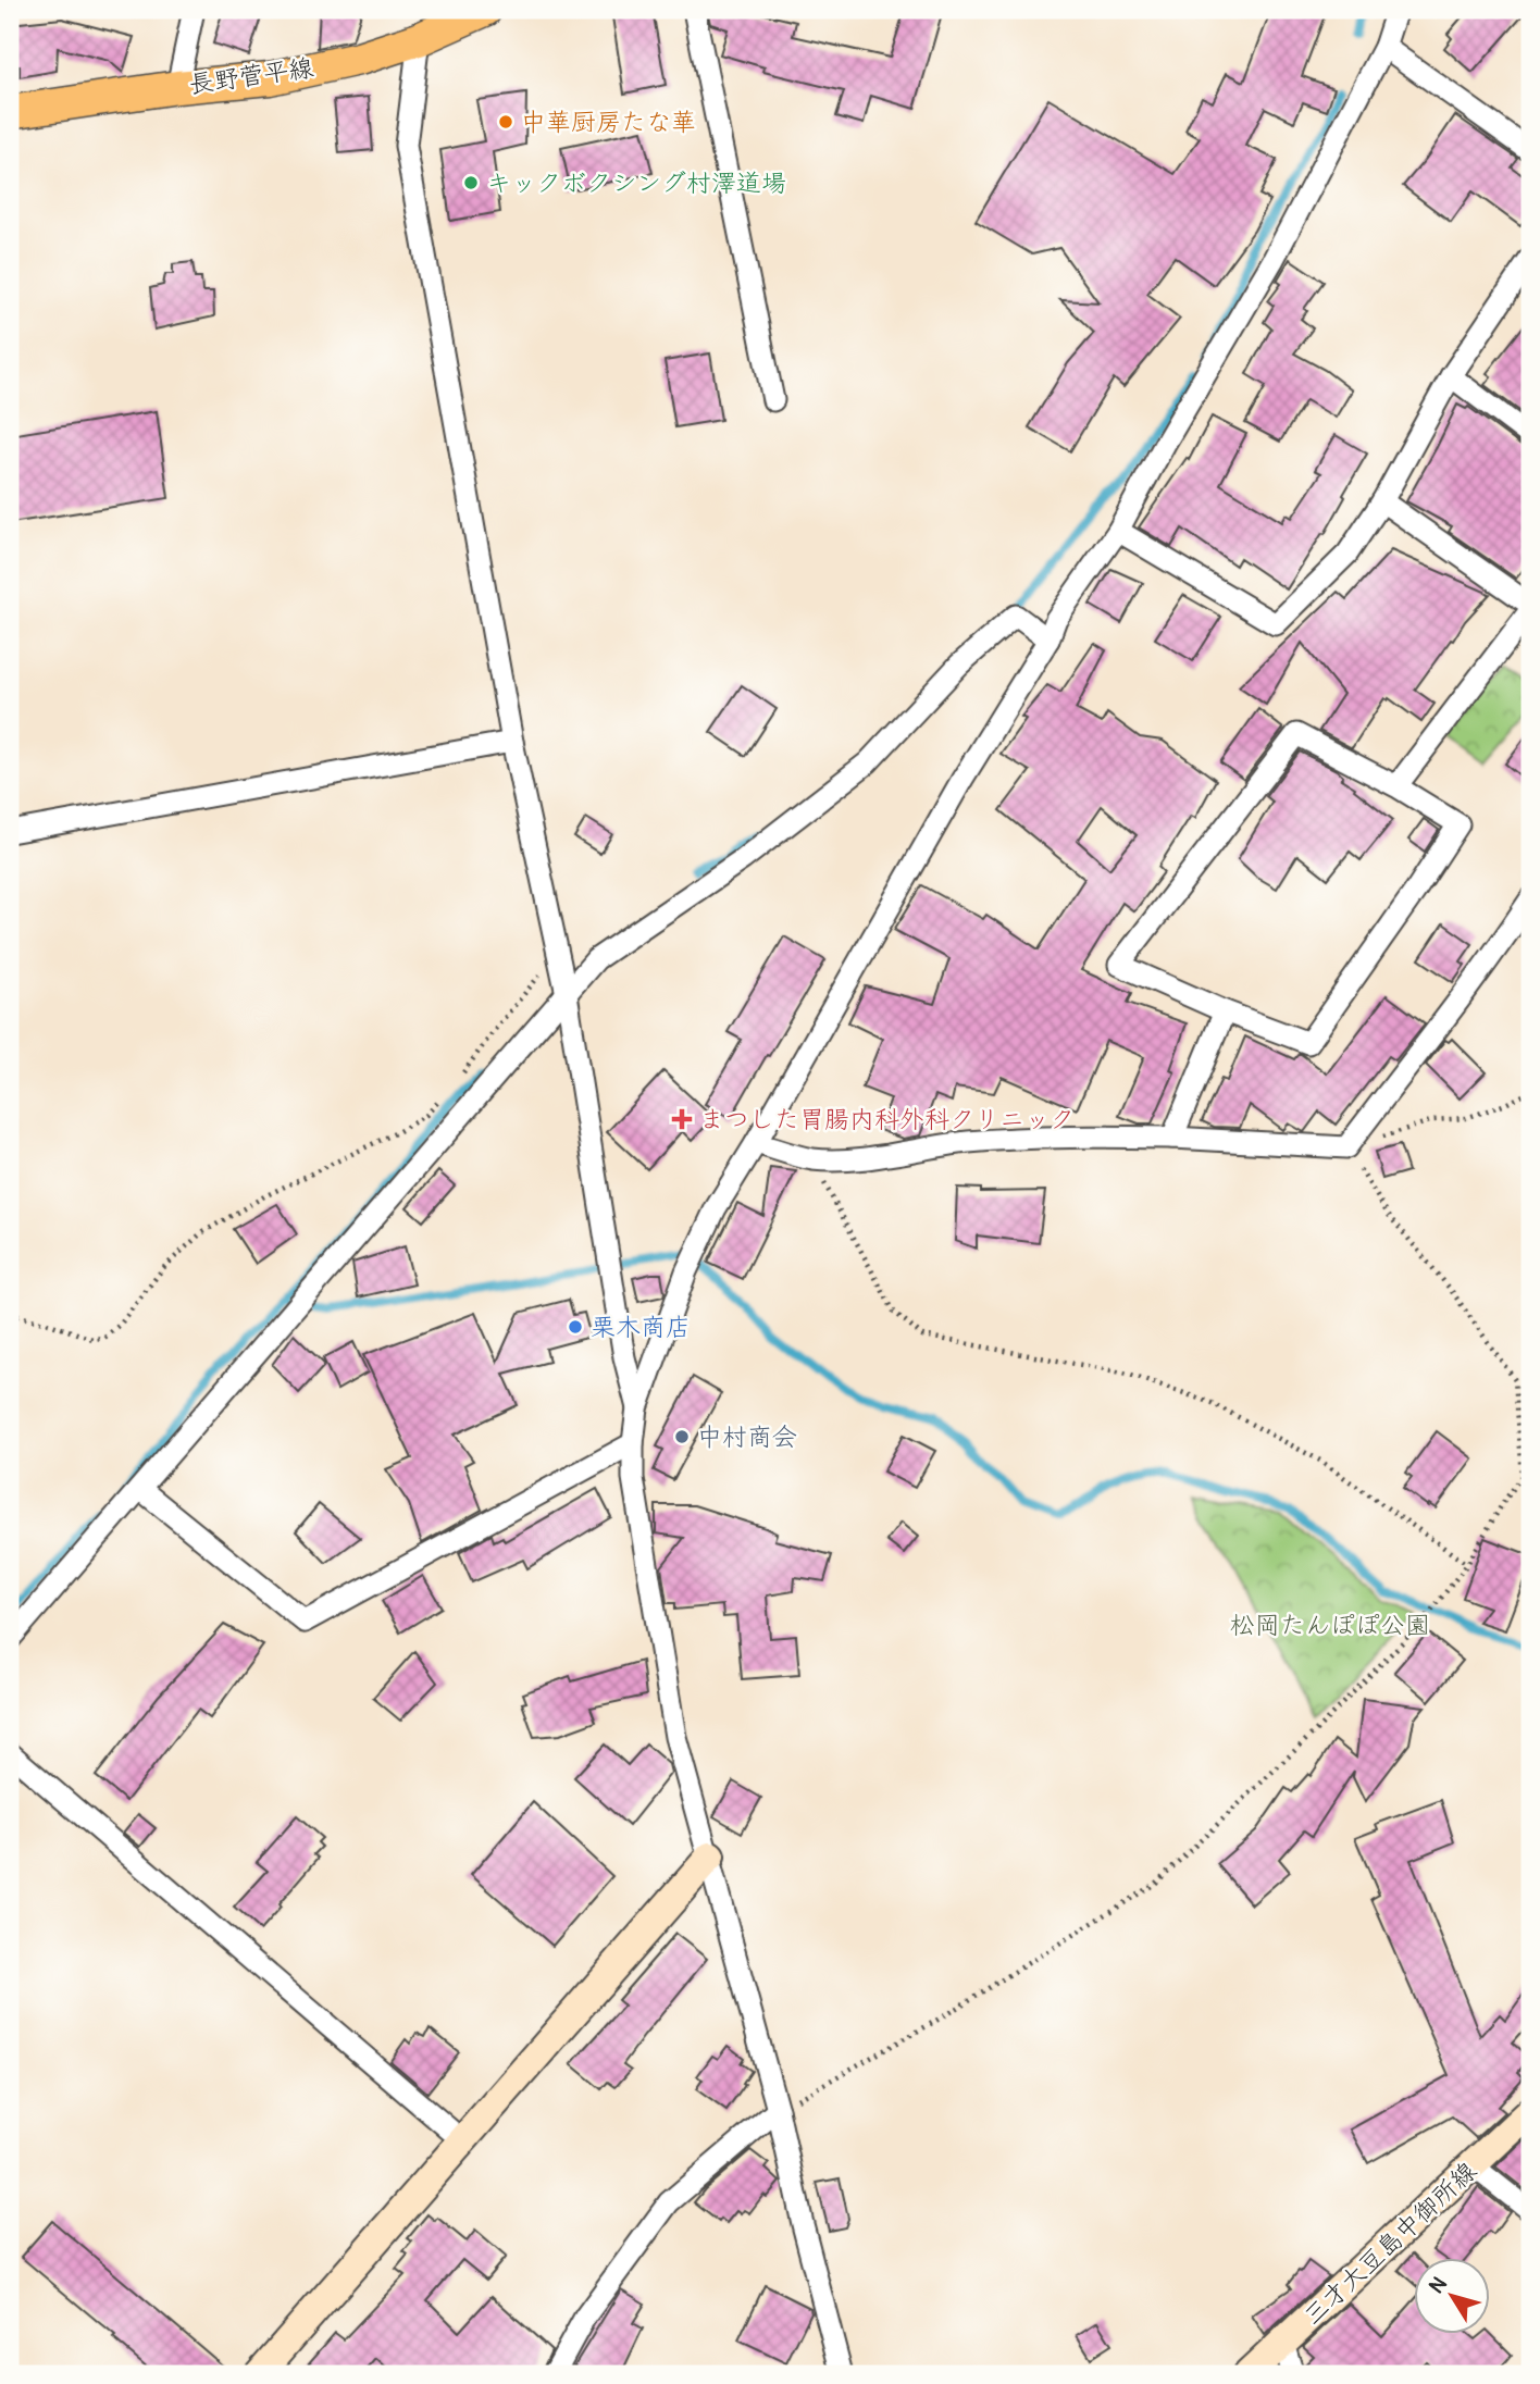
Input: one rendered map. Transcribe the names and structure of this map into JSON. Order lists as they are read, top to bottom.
{
  "streets": {
    "main road": ["長野菅平線"],
    "street": ["三才大豆島中御所線"]
  },
  "parks": ["松岡たんぽぽ公園"],
  "places": {
    "other": [
      "中華厨房たな華",
      "キックボクシング村澤道場",
      "栗木商店",
      "中村商会"
    ],
    "health": ["まつした胃腸内科外科クリニック"]
  },
  "north": "top left"
}
